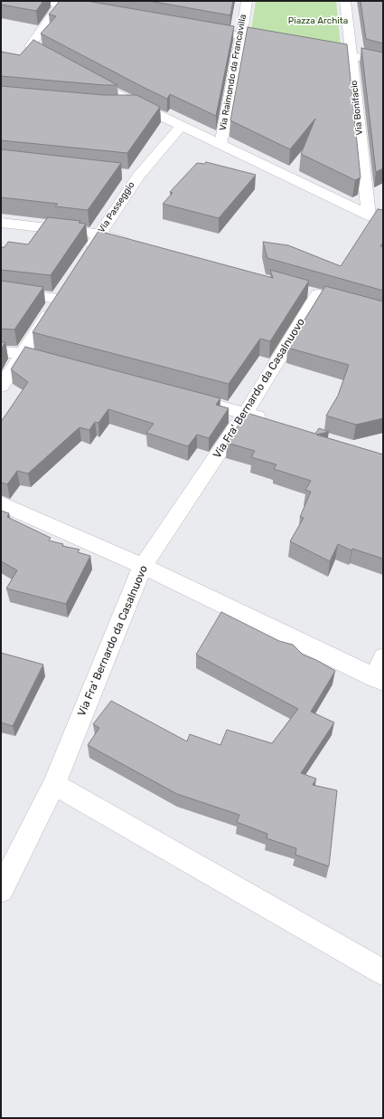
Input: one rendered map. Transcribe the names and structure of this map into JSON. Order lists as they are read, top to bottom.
{
  "streets": {
    "street": [
      "Via Raimondo da Francavilla",
      "Via Bonifacio",
      "Via Passeggio",
      "Via Fra' Bernardo da Casalnuovo"
    ]
  },
  "parks": ["Piazza Archita"]
}
